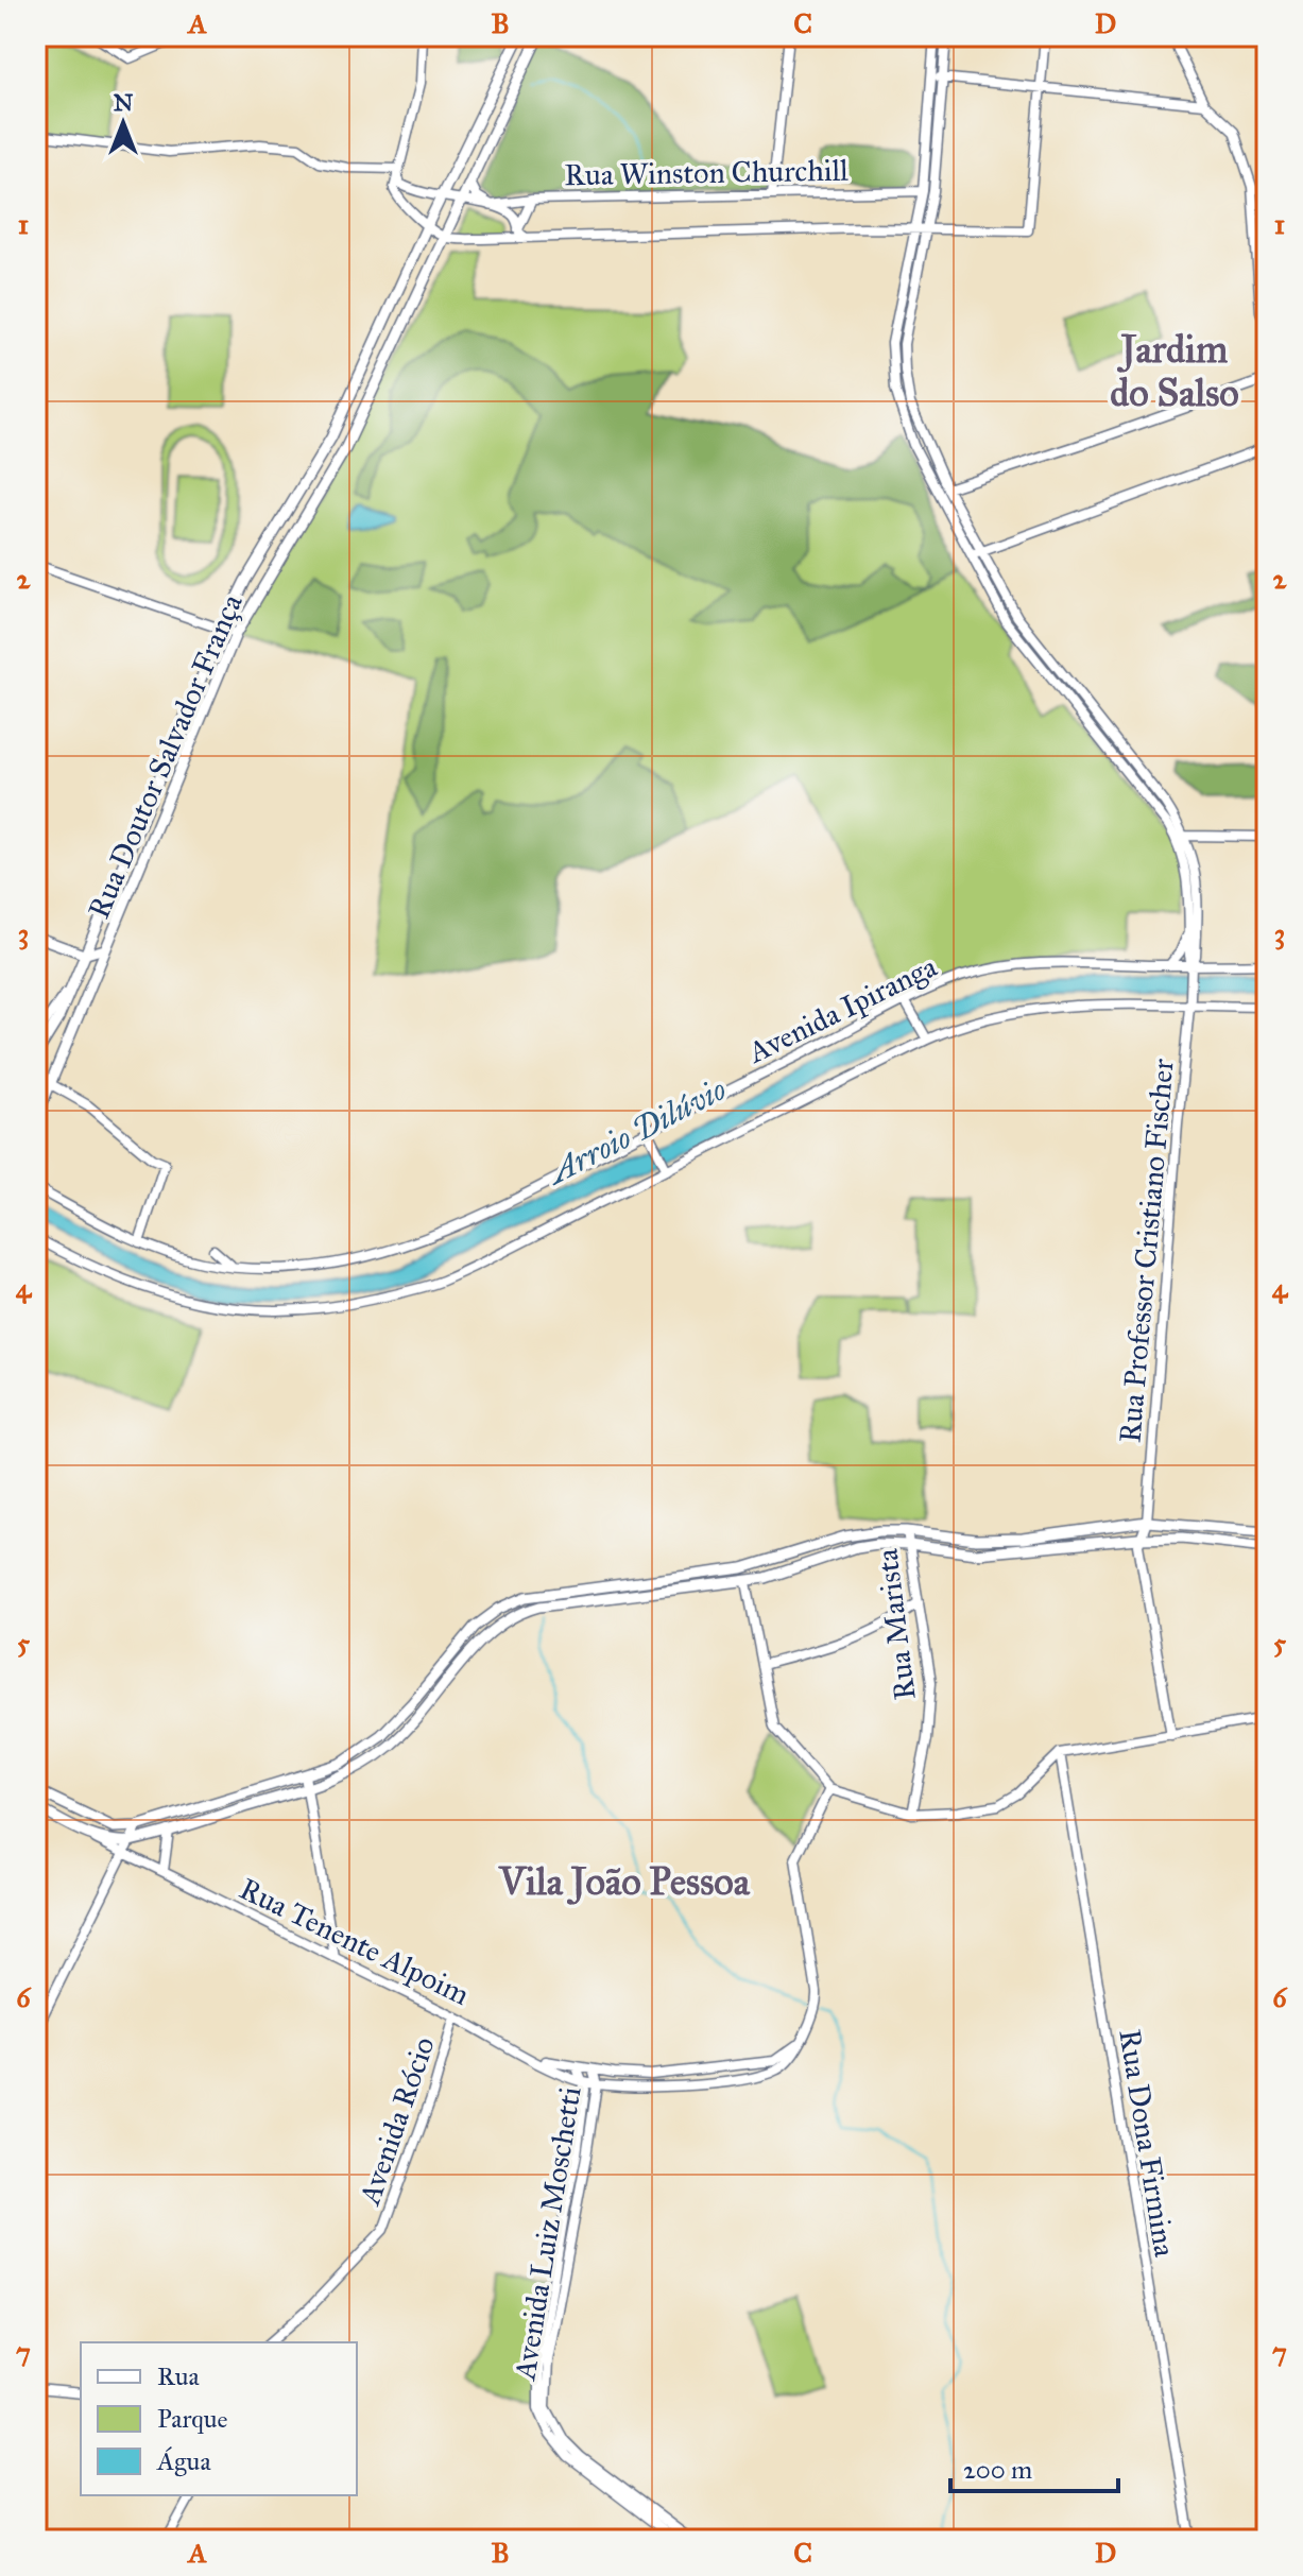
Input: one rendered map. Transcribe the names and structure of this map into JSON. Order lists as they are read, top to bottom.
{
  "streets": {
    "main road": ["Rua Doutor Salvador França"],
    "street": [
      "Rua Winston Churchill",
      "Avenida Ipiranga",
      "Rua Professor Cristiano Fischer",
      "Rua Marista",
      "Rua Tenente Alpoim",
      "Avenida Rócio",
      "Rua Dona Firmina",
      "Avenida Luiz Moschetti"
    ]
  },
  "crossings": [
    ["Rua Winston Churchill", "Rua Doutor Salvador França"],
    ["Rua Winston Churchill", "Rua Professor Cristiano Fischer"],
    ["Avenida Ipiranga", "Rua Professor Cristiano Fischer"],
    ["Rua Tenente Alpoim", "Avenida Rócio"],
    ["Rua Tenente Alpoim", "Avenida Luiz Moschetti"]
  ],
  "districts": ["Jardim do Salso", "Vila João Pessoa"],
  "water": ["Arroio Dilúvio"],
  "legend": ["Rua", "Parque", "Água"],
  "scale_bar": "200 m",
  "north": "top",
  "grid": {
    "columns": [
      "A",
      "B",
      "C",
      "D"
    ],
    "rows": [
      "1",
      "2",
      "3",
      "4",
      "5",
      "6",
      "7"
    ]
  }
}
